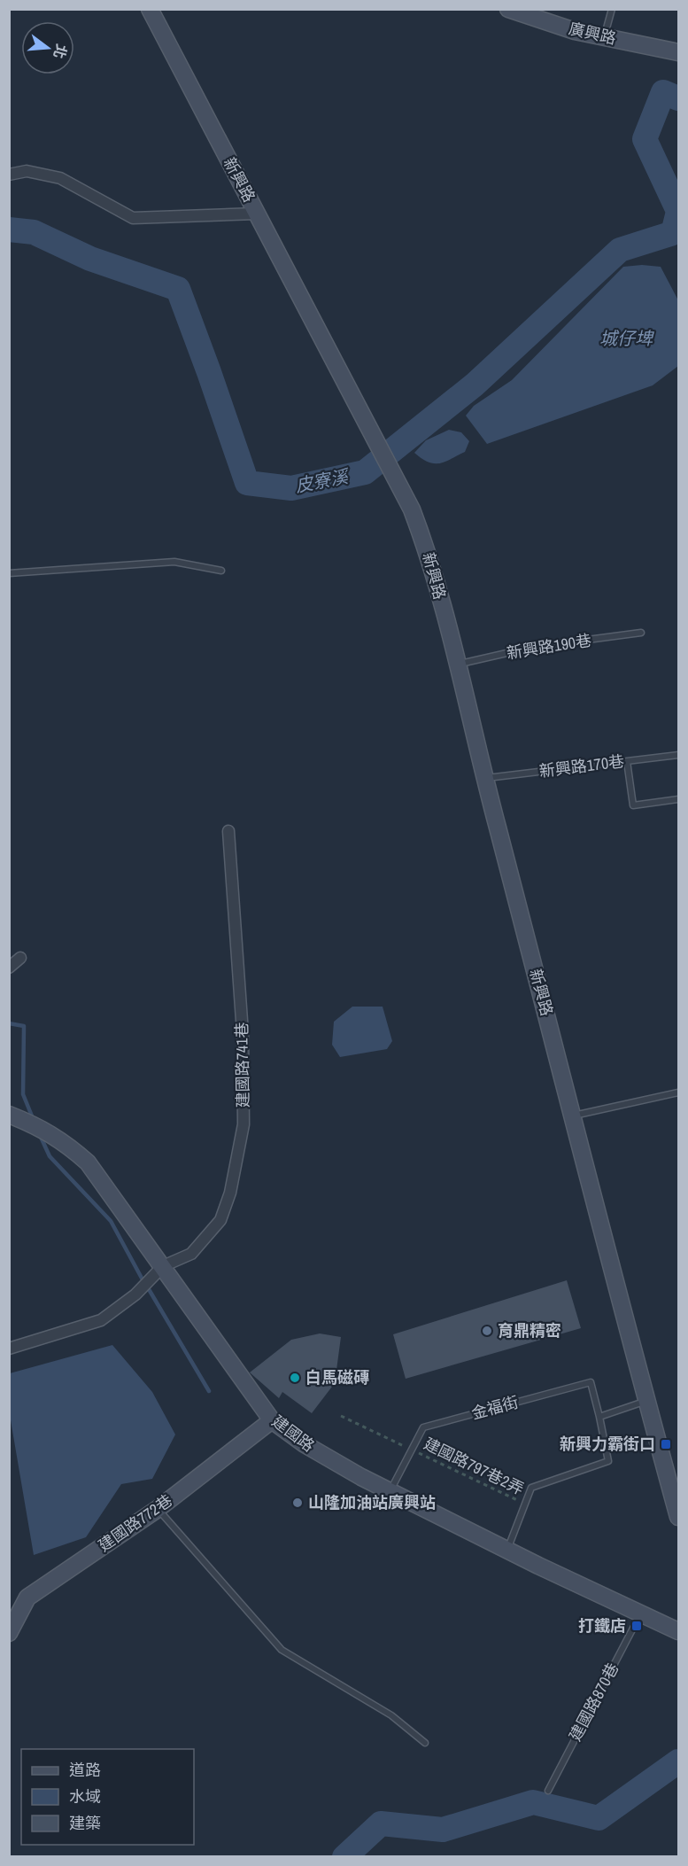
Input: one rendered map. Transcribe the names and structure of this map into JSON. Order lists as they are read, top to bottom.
{
  "streets": {
    "street": [
      "廣興路",
      "新興路",
      "建國路741巷",
      "建國路",
      "建國路772巷"
    ],
    "lane": [
      "新興路190巷",
      "新興路170巷",
      "金福街",
      "建國路870巷"
    ],
    "path": ["建國路797巷2弄"]
  },
  "crossings": [
    ["新興路", "新興路190巷"],
    ["新興路", "新興路170巷"],
    ["建國路741巷", "建國路"],
    ["金福街", "建國路"],
    ["金福街", "建國路797巷2弄"],
    ["建國路", "建國路772巷"],
    ["建國路", "建國路870巷"]
  ],
  "water": ["城仔埤", "皮寮溪"],
  "places": {
    "other": ["育鼎精密", "白馬磁磚", "山隆加油站廣興站"],
    "transit": ["新興力霸街口", "打鐵店"]
  },
  "legend": ["道路", "水域", "建築"],
  "north": "right"
}
